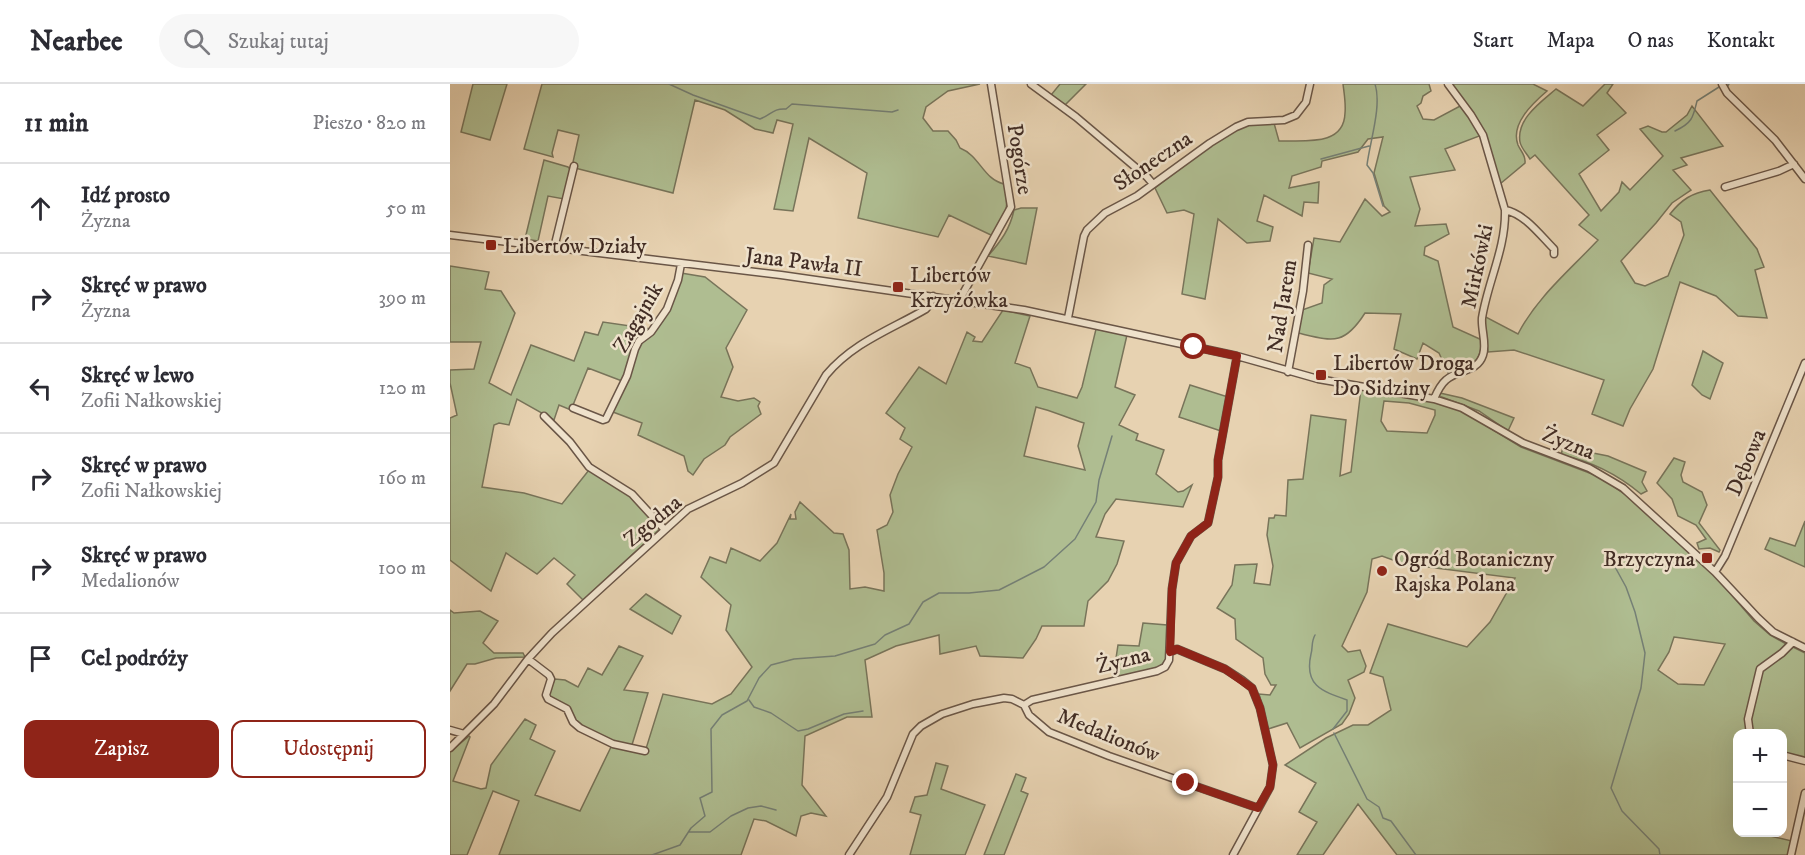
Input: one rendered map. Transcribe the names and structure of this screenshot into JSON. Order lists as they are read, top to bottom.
{
  "streets": {
    "street": [
      "Pogórze",
      "Słoneczna",
      "Jana Pawła II",
      "Mirkówki",
      "Nad Jarem",
      "Zagajnik",
      "Żyzna",
      "Dębowa",
      "Zgodna",
      "Medalionów"
    ]
  },
  "crossings": [
    ["Pogórze", "Jana Pawła II"],
    ["Słoneczna", "Jana Pawła II"],
    ["Jana Pawła II", "Zagajnik"],
    ["Jana Pawła II", "Żyzna"],
    ["Jana Pawła II", "Zgodna"],
    ["Mirkówki", "Żyzna"],
    ["Nad Jarem", "Żyzna"],
    ["Żyzna", "Dębowa"],
    ["Żyzna", "Medalionów"]
  ],
  "places": {
    "transit": [
      "Libertów Działy",
      "Libertów Krzyżówka",
      "Libertów Droga Do Sidziny",
      "Brzyczyna"
    ],
    "other": ["Ogród Botaniczny Rajska Polana"]
  },
  "page": {
    "header": "Nearbee",
    "search": "Szukaj tutaj",
    "nav": [
      "Start",
      "Mapa",
      "O nas",
      "Kontakt"
    ],
    "heading": ["11 min", "Pieszo · 820 m"],
    "list": [
      ["Idź prosto", "Żyzna", "50 m"],
      ["Skręć w prawo", "Żyzna", "390 m"],
      ["Skręć w lewo", "Zofii Nałkowskiej", "120 m"],
      ["Skręć w prawo", "Zofii Nałkowskiej", "160 m"],
      ["Skręć w prawo", "Medalionów", "100 m"],
      "Cel podróży"
    ],
    "buttons": ["Zapisz", "Udostępnij"],
    "map_buttons": ["+", "−"]
  }
}
